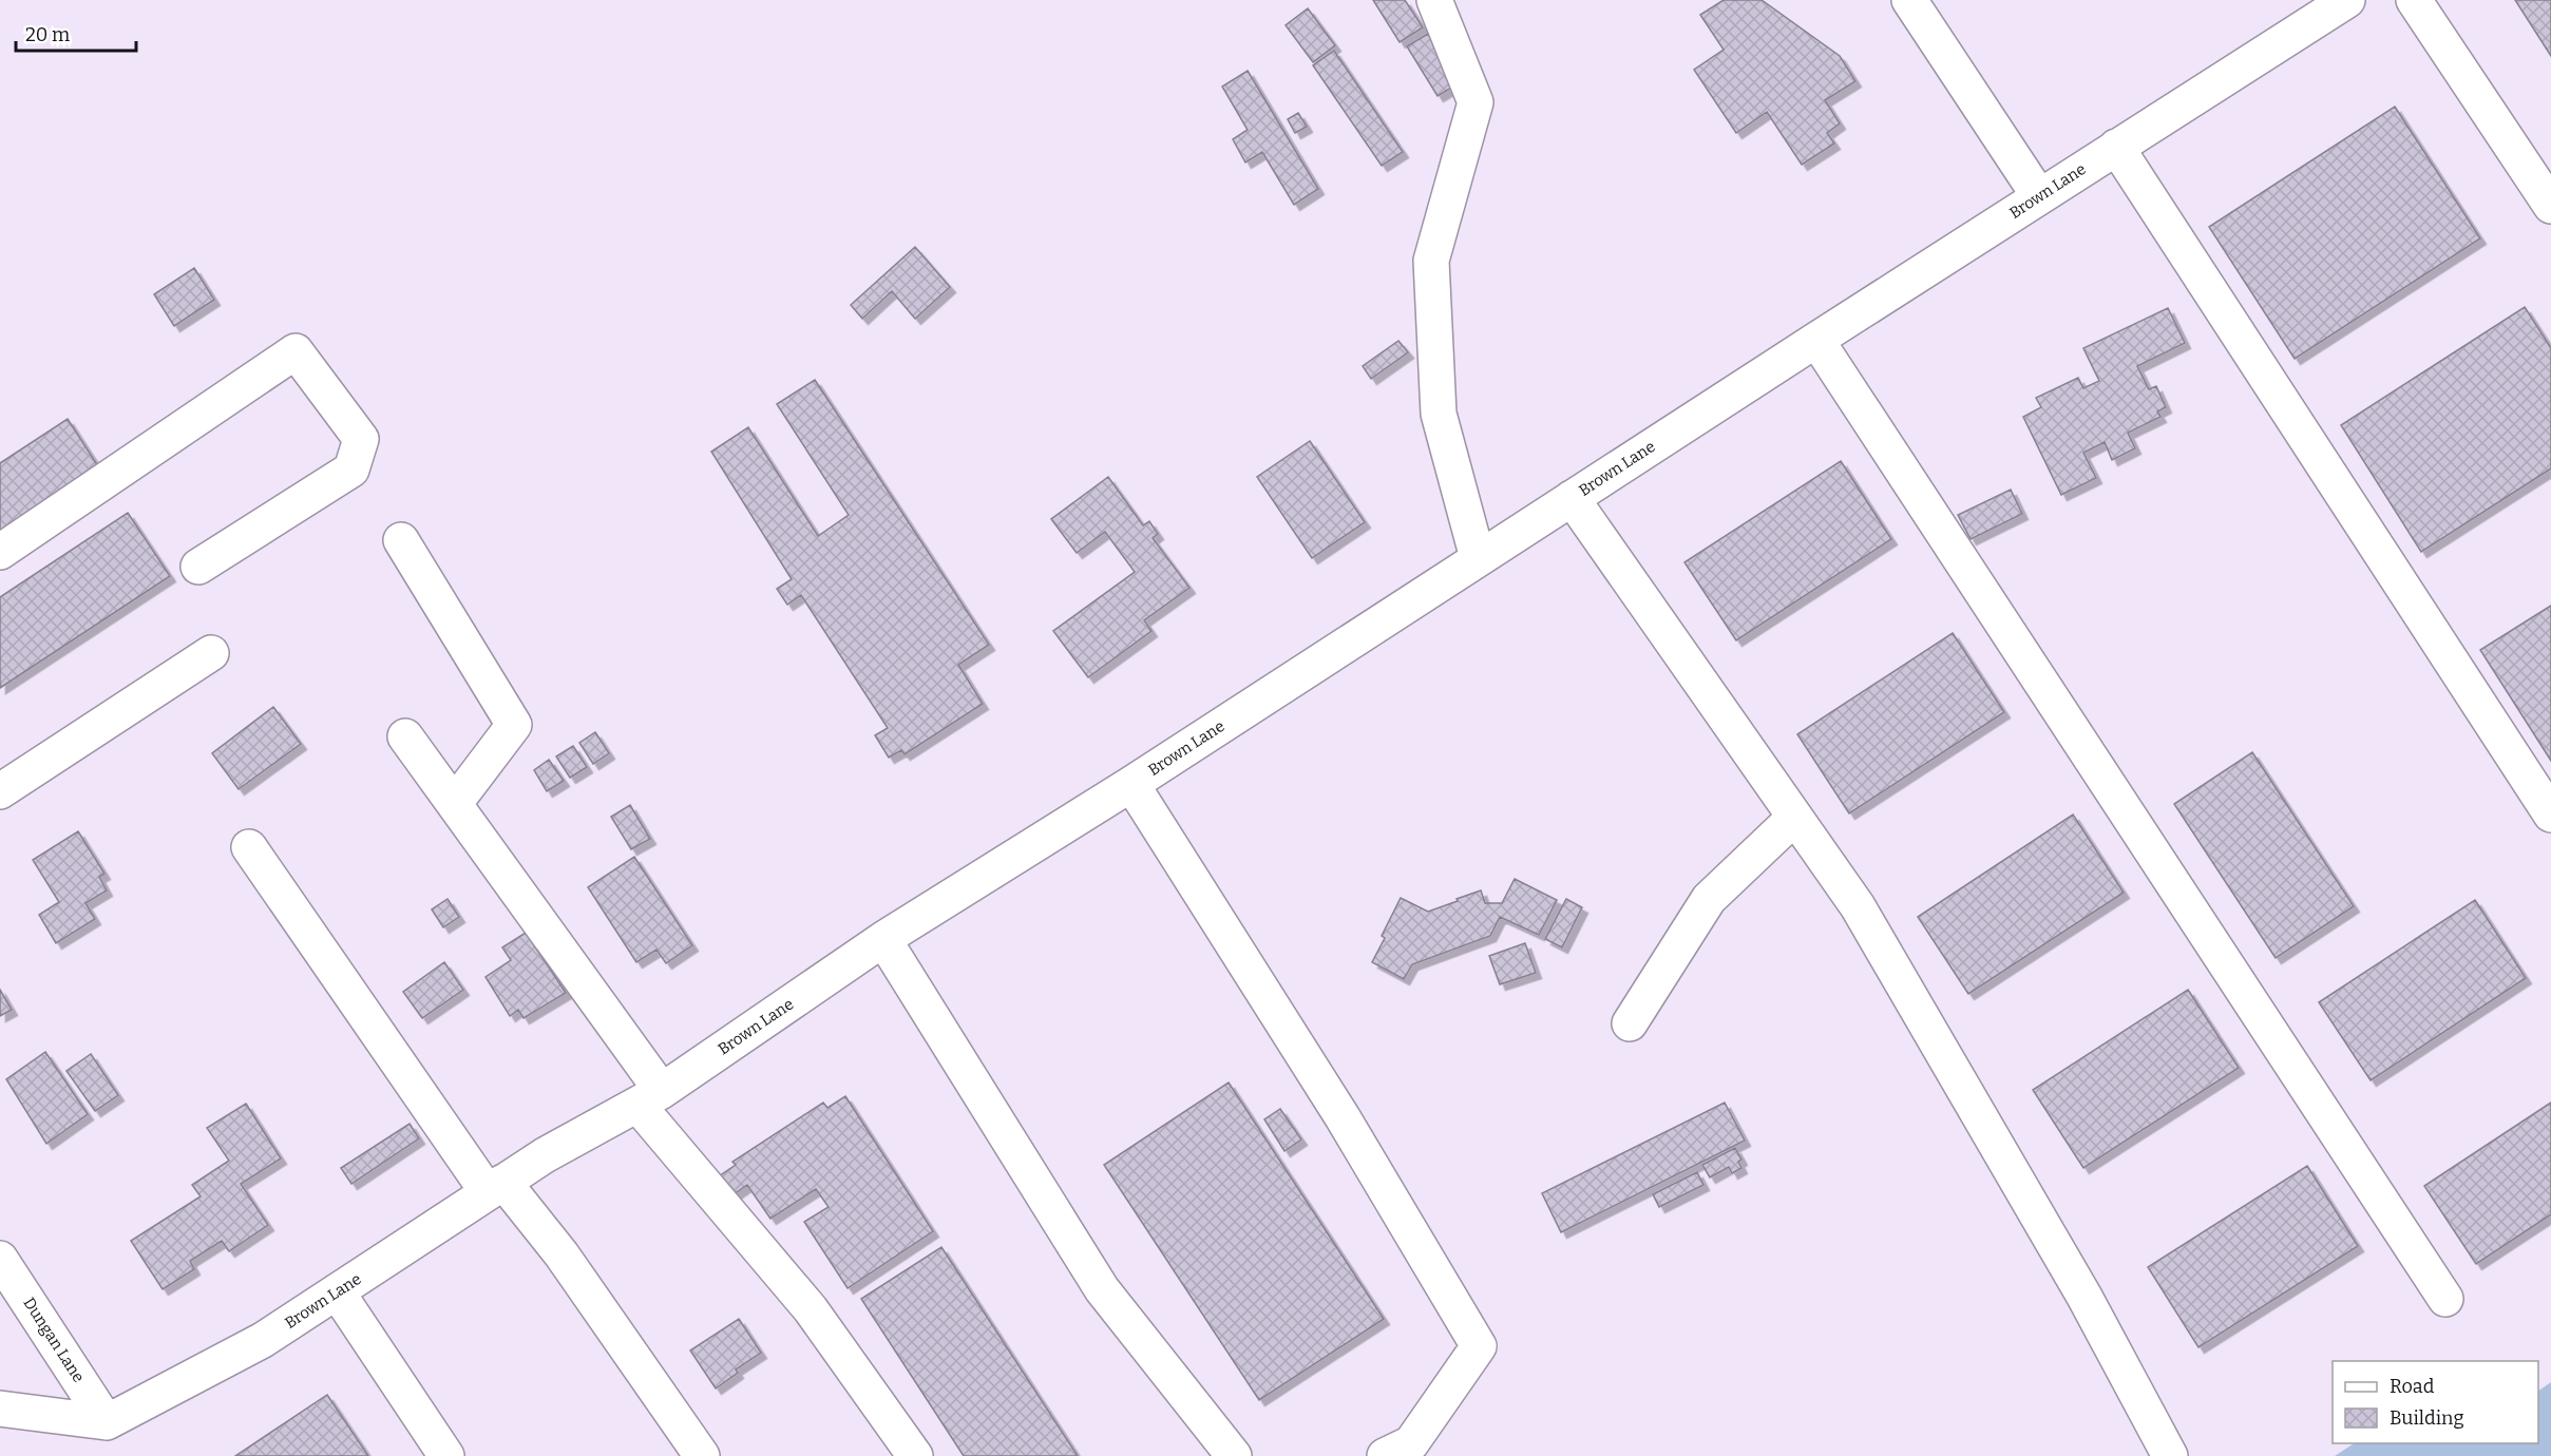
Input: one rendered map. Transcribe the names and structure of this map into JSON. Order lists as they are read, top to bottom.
{
  "streets": {
    "street": ["Brown Lane", "Dungan Lane"]
  },
  "crossings": [
    ["Brown Lane", "Dungan Lane"]
  ],
  "legend": ["Road", "Building"],
  "scale_bar": "20 m"
}
